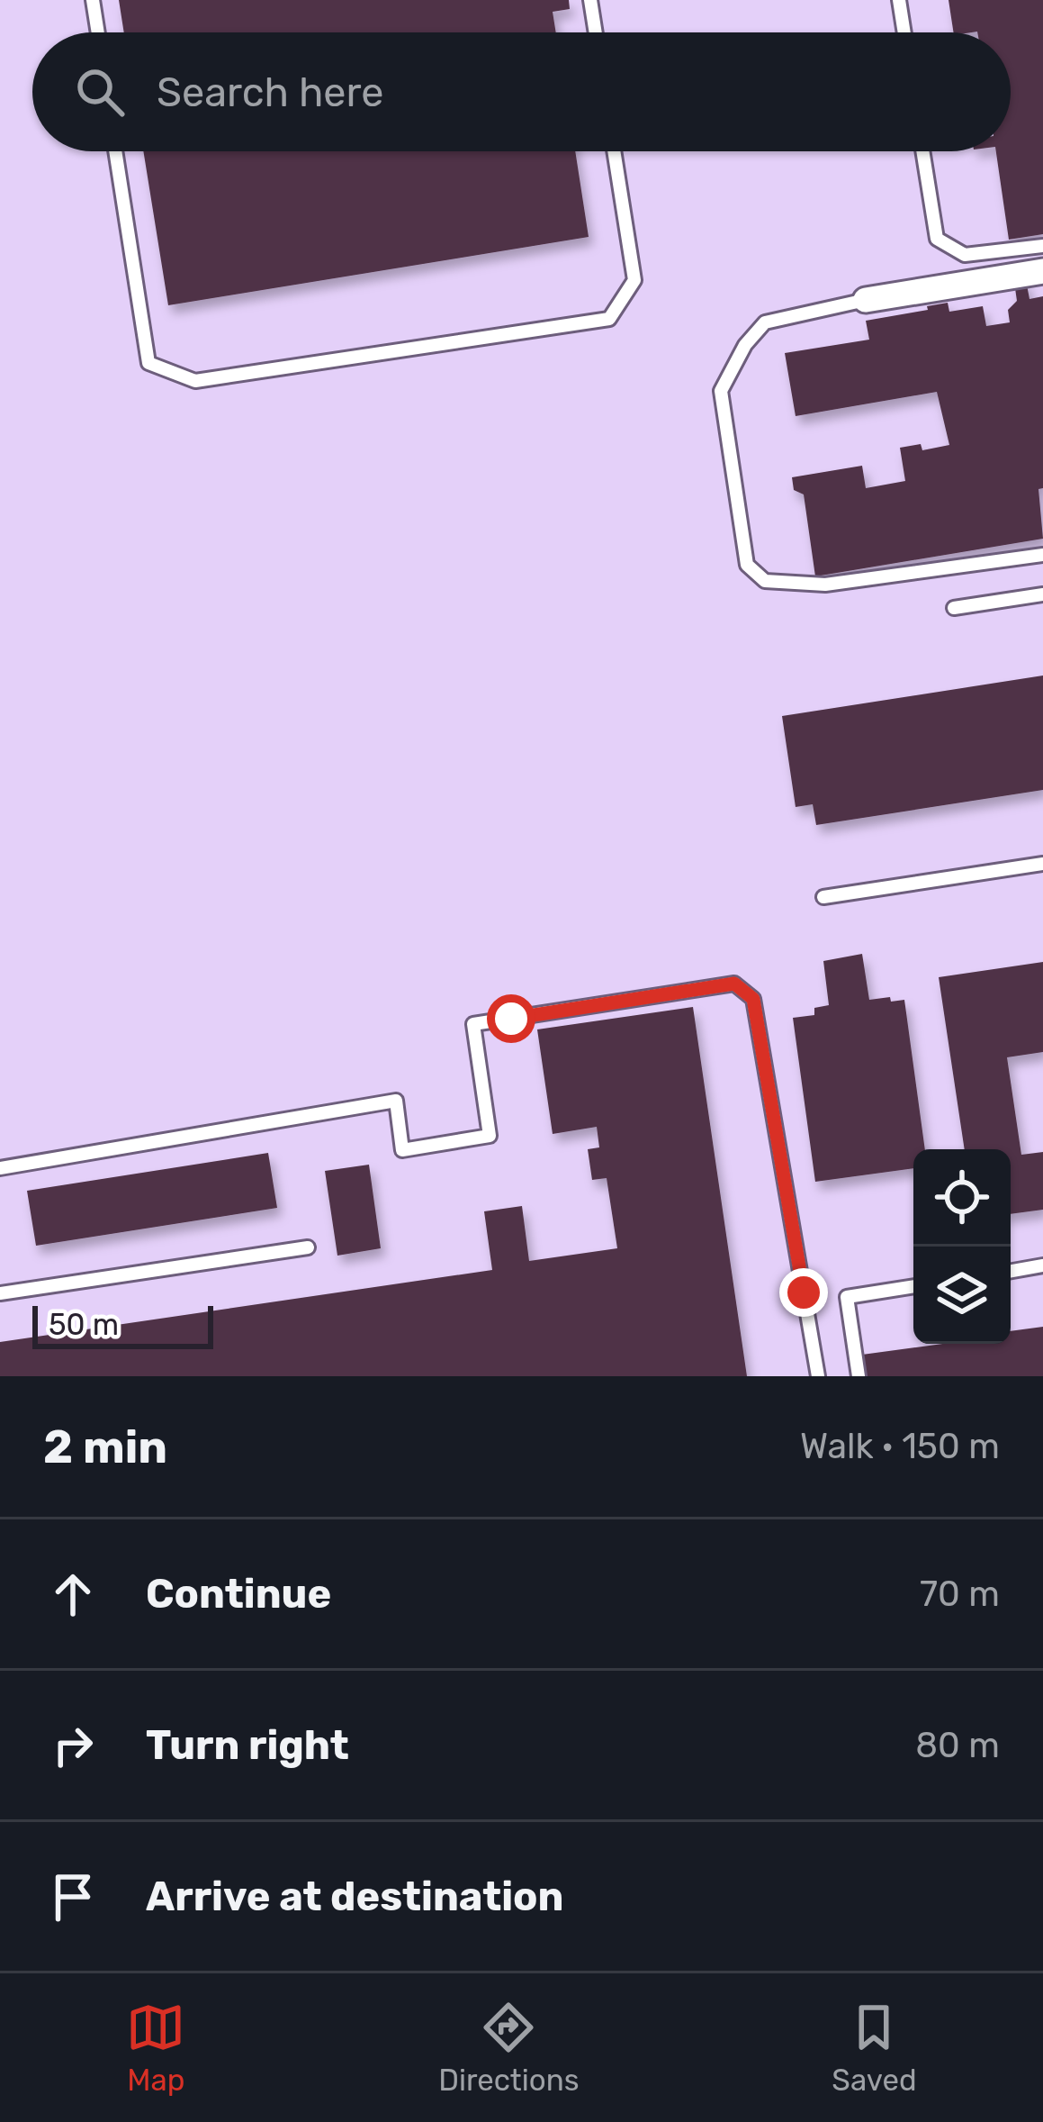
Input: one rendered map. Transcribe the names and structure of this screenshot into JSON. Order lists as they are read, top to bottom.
{
  "scale_bar": "50 m",
  "page": {
    "search": "Search here",
    "scale": "50 m",
    "heading": ["2 min", "Walk · 150 m"],
    "list": [
      ["Continue", "70 m"],
      ["Turn right", "80 m"],
      "Arrive at destination"
    ],
    "nav": ["Map", "Directions", "Saved"]
  }
}
